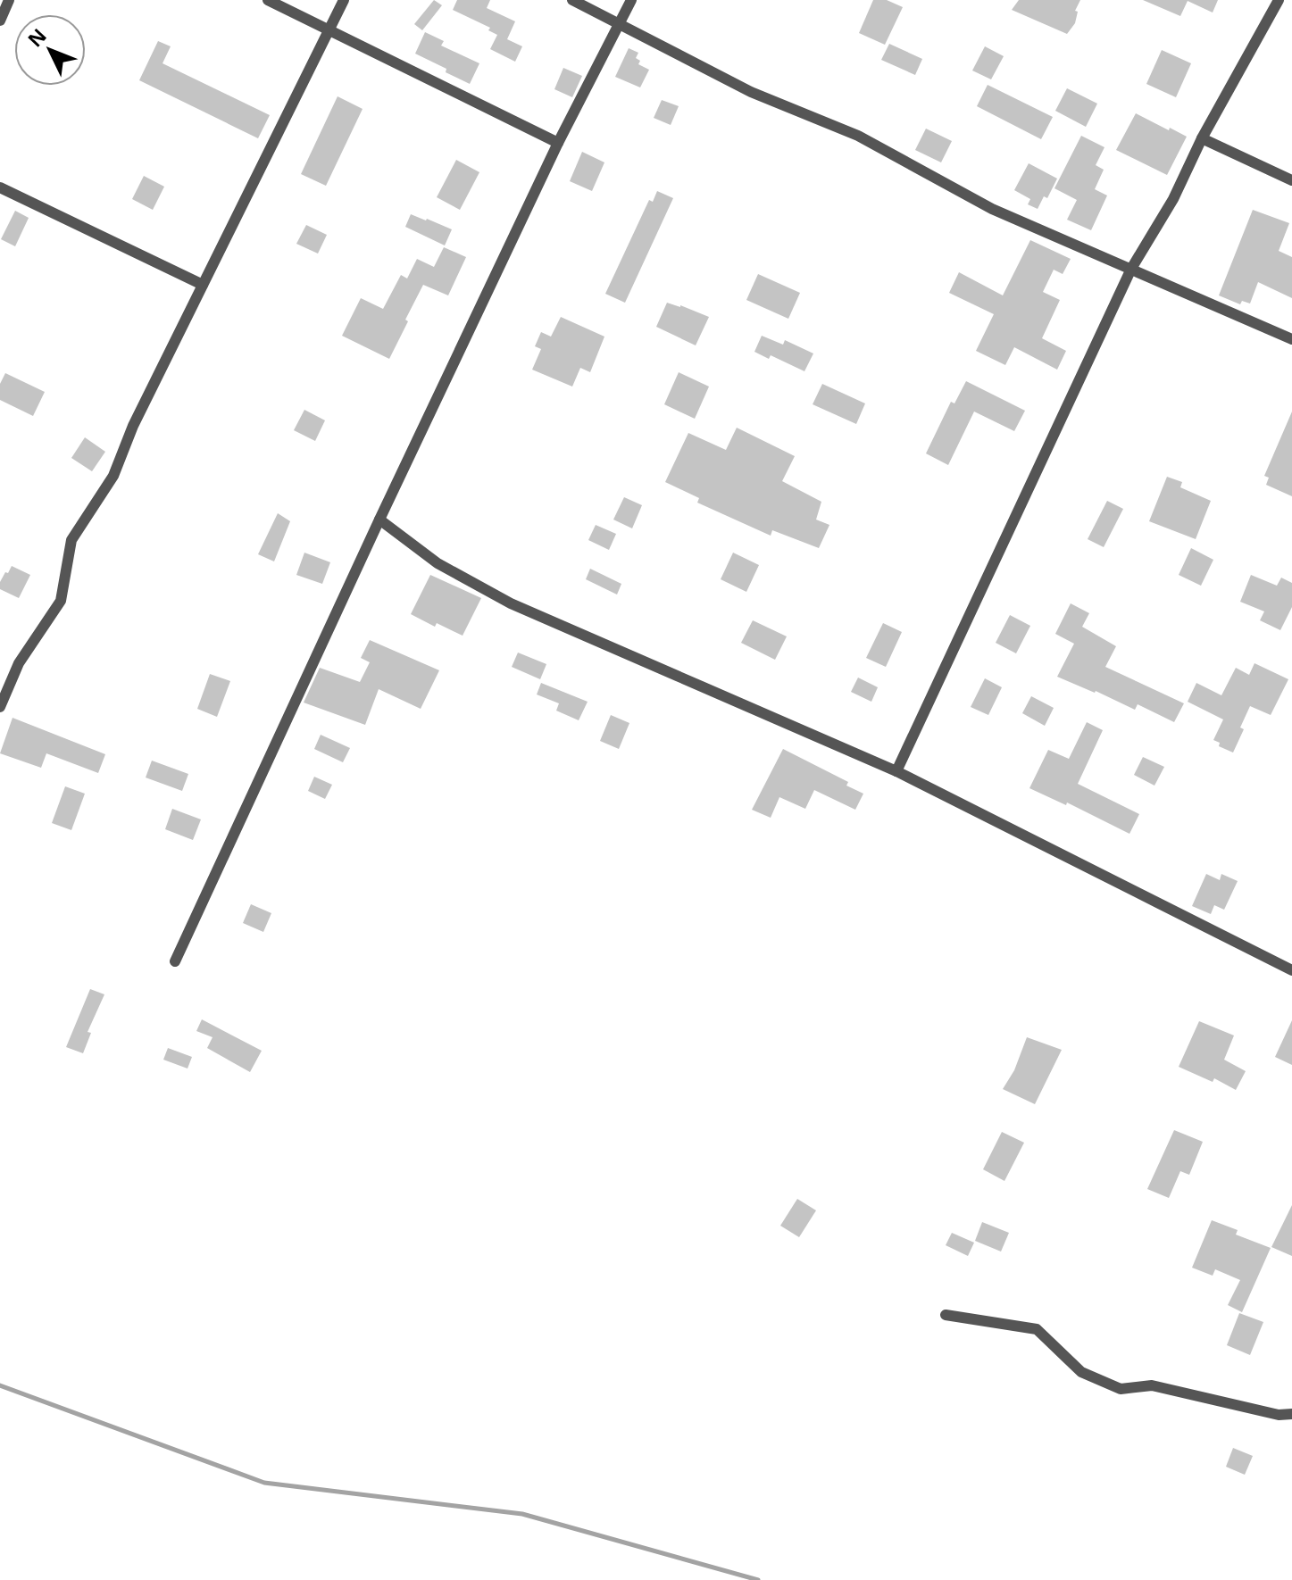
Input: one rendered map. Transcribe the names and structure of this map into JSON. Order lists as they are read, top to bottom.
{
  "north": "top left"
}
